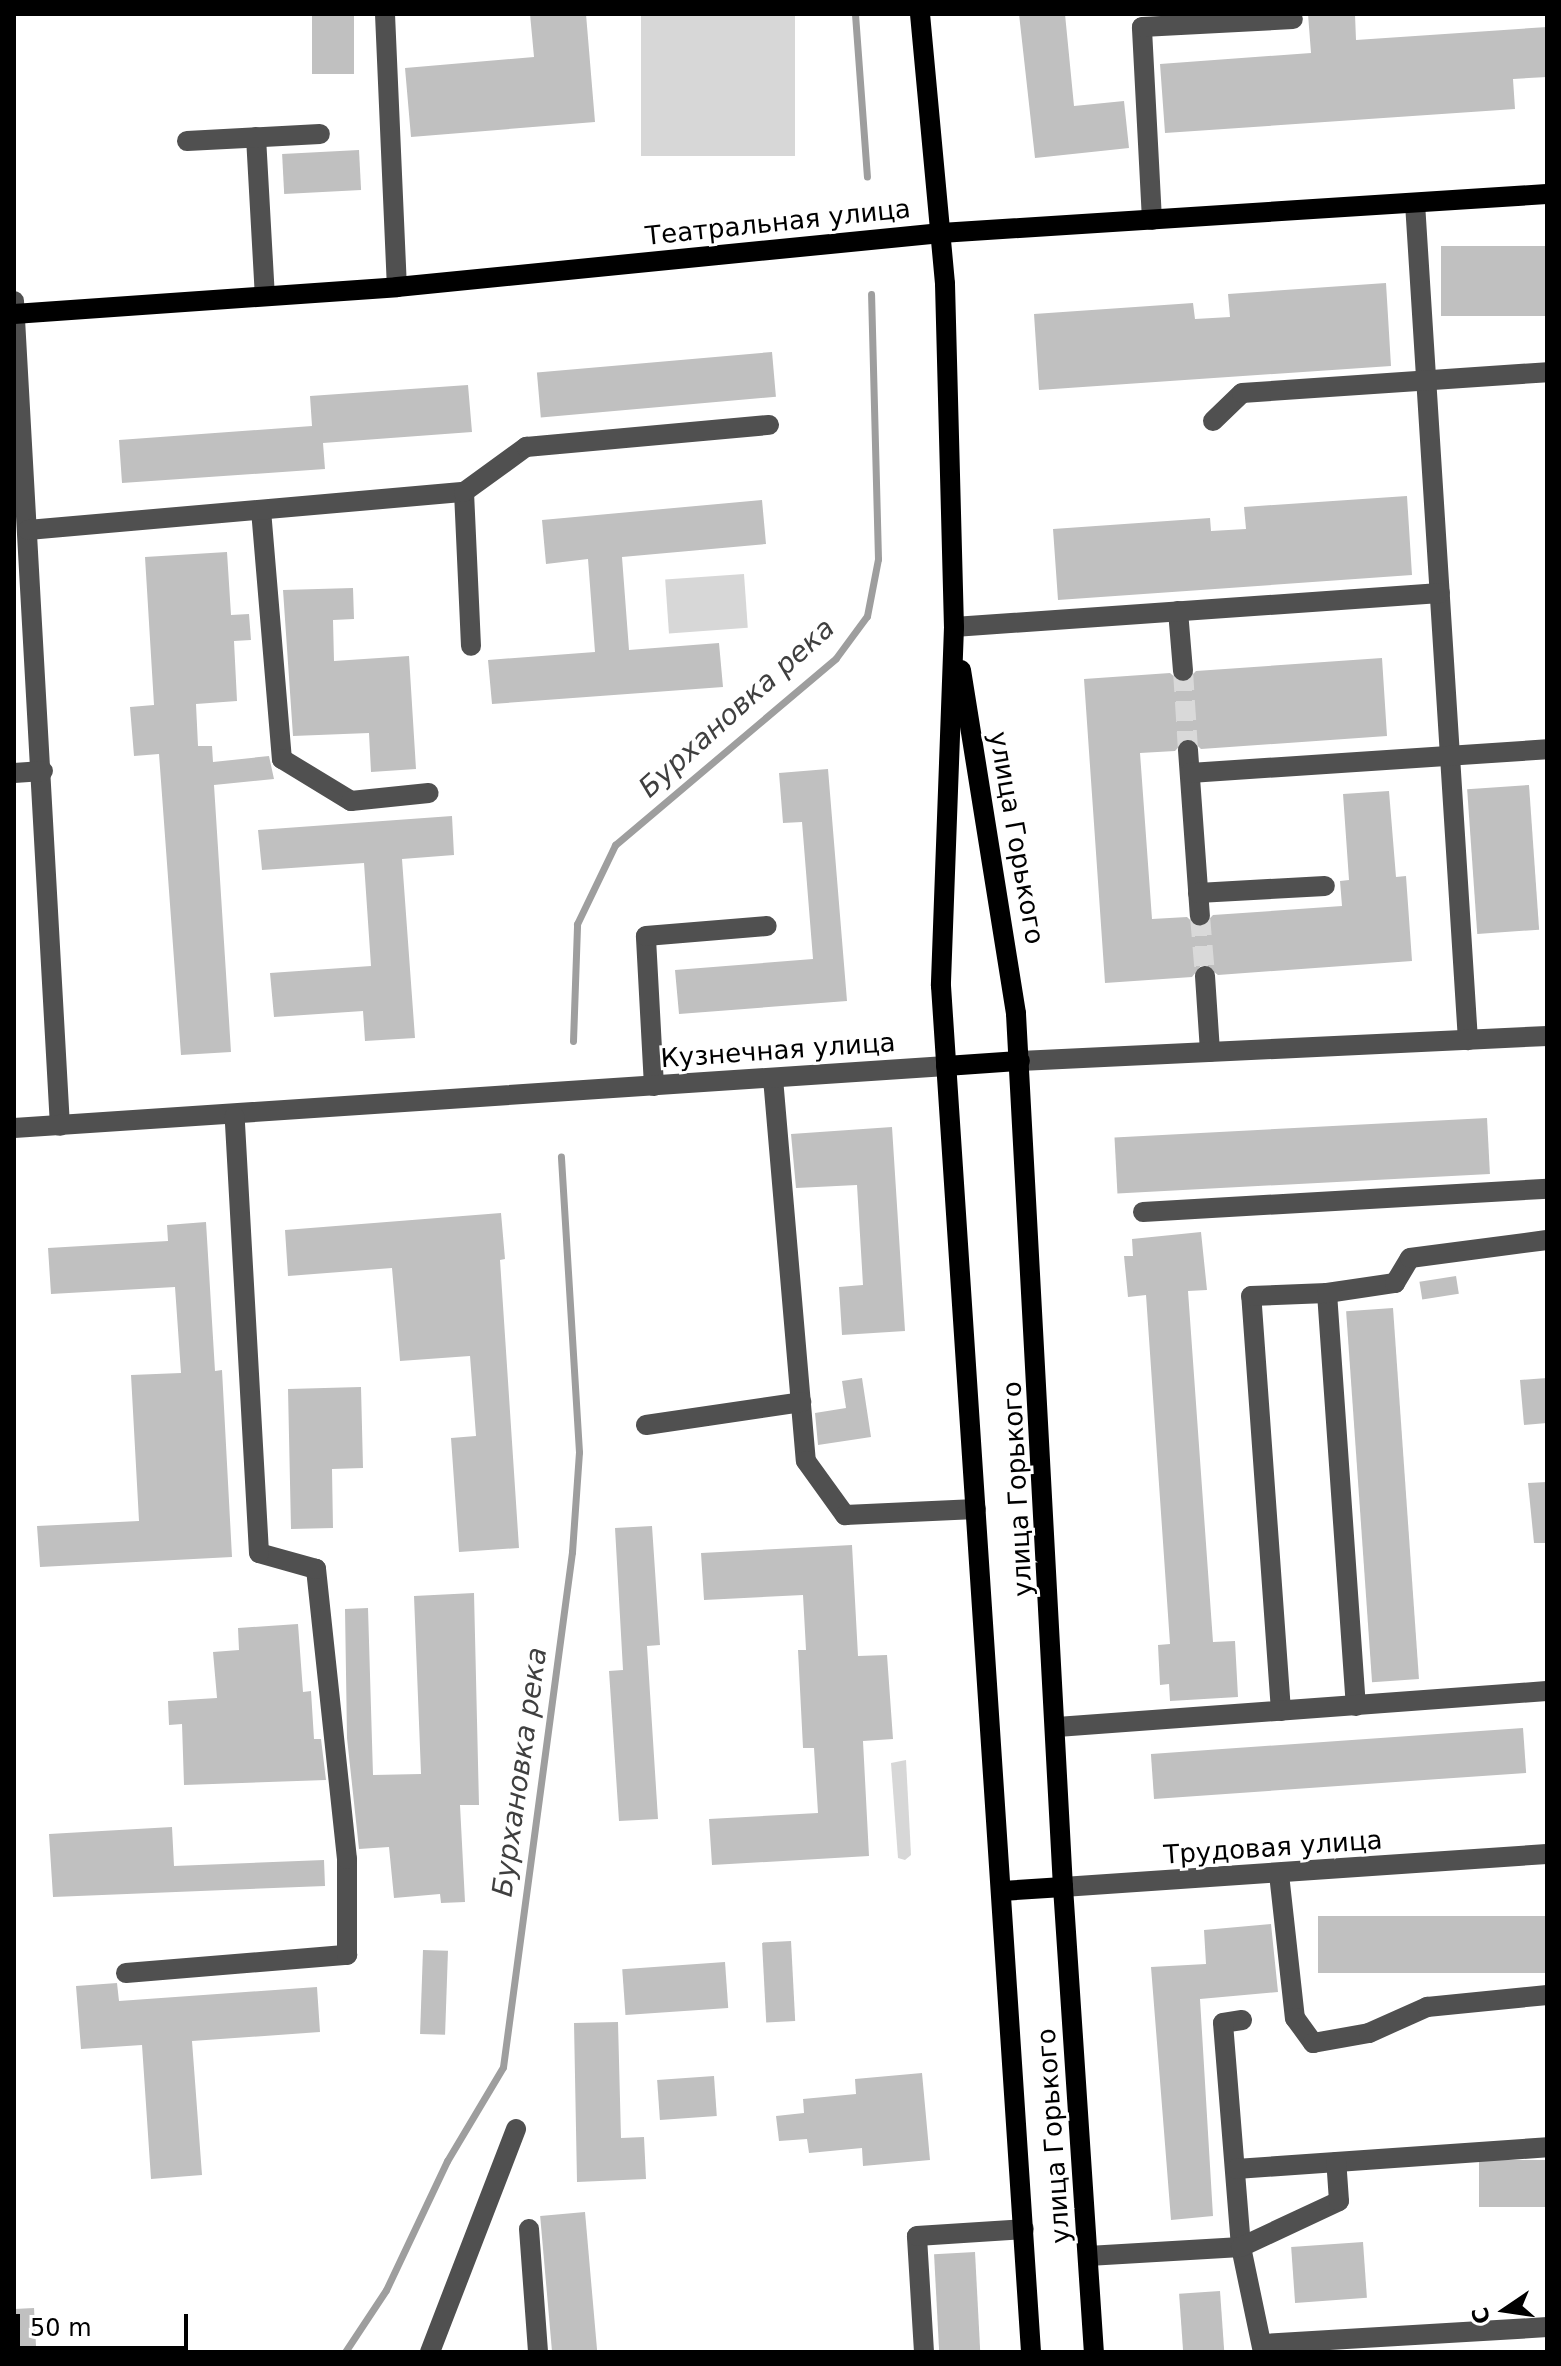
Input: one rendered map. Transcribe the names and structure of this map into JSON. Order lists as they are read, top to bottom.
{
  "streets": {
    "main road": [
      "Театральная улица",
      "улица Горького",
      "Кузнечная улица",
      "Трудовая улица"
    ]
  },
  "crossings": [
    ["Театральная улица", "улица Горького"],
    ["улица Горького", "Кузнечная улица"],
    ["улица Горького", "Трудовая улица"]
  ],
  "water": ["Бурхановка река"],
  "scale_bar": "50 m",
  "north": "left"
}
